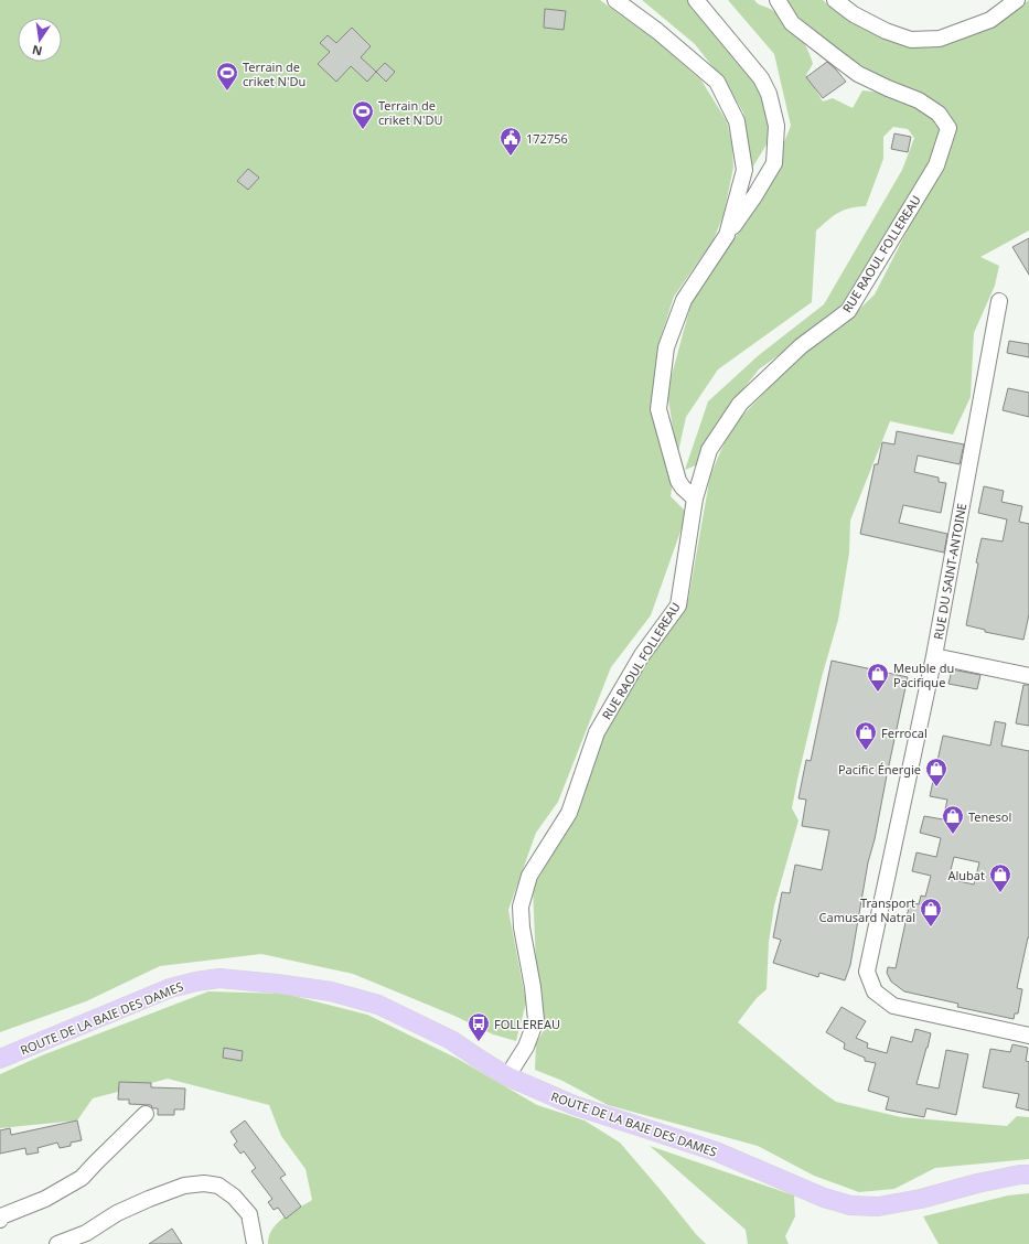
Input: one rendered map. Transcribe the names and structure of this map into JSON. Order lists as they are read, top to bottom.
{
  "streets": {
    "main road": ["ROUTE DE LA BAIE DES DAMES"],
    "street": ["RUE RAOUL FOLLEREAU", "RUE DU SAINT-ANTOINE"]
  },
  "crossings": [
    ["RUE RAOUL FOLLEREAU", "ROUTE DE LA BAIE DES DAMES"]
  ],
  "places": {
    "sports": ["Terrain de criket N'Du", "Terrain de criket N'DU"],
    "public building": ["172756"],
    "shop": [
      "Meuble du Pacifique",
      "Ferrocal",
      "Pacific Énergie",
      "Tenesol",
      "Alubat",
      "Transport Camusard Natral"
    ],
    "bus stop": ["FOLLEREAU"]
  },
  "north": "bottom"
}
